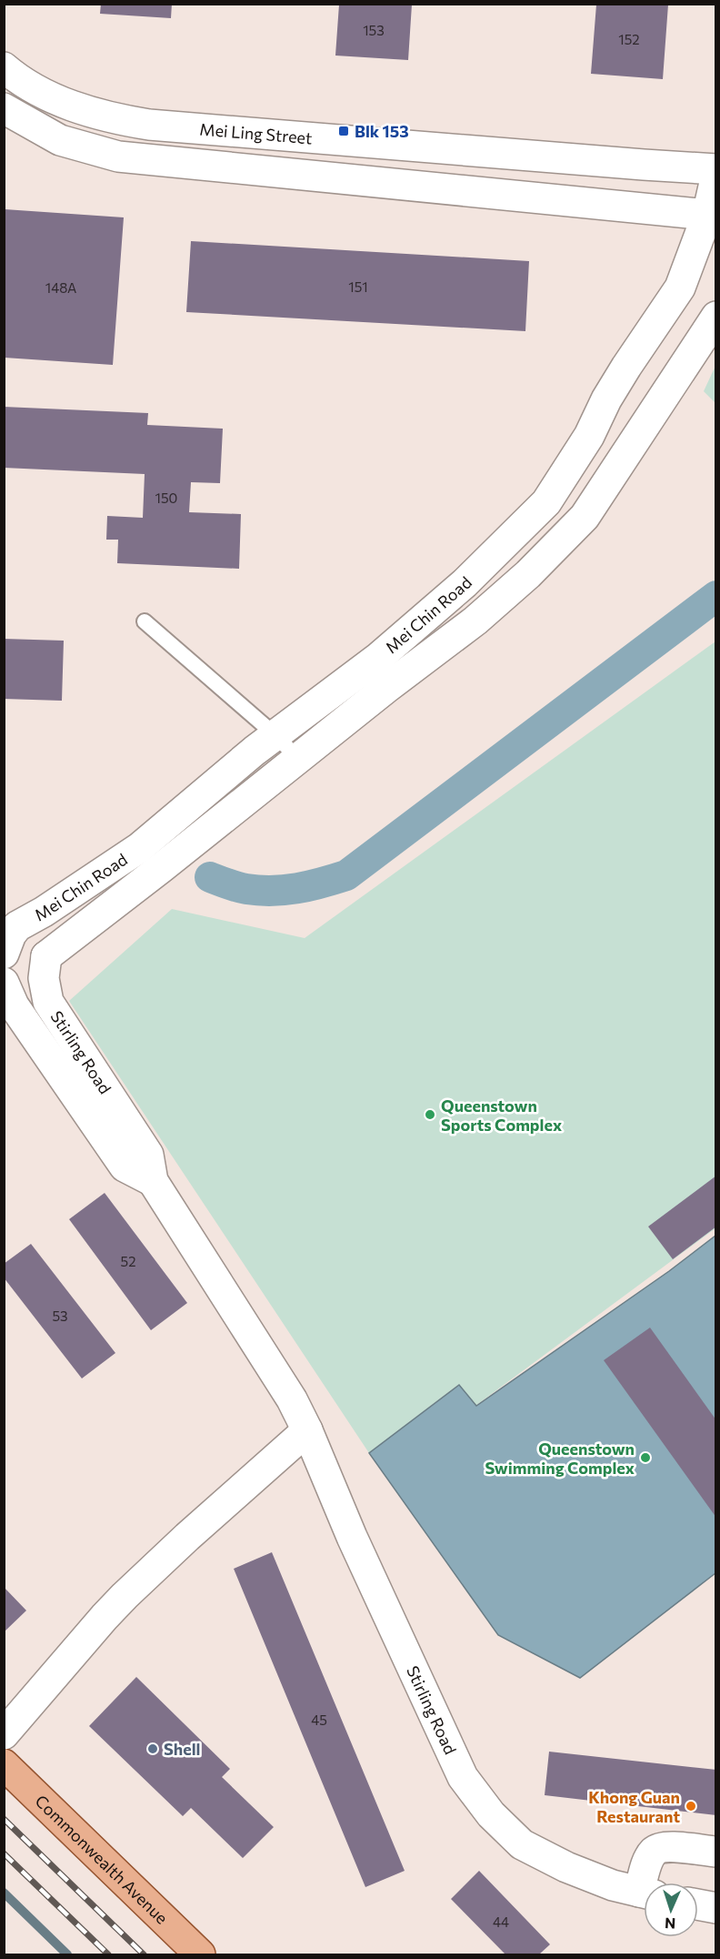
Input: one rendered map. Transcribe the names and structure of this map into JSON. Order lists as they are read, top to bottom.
{
  "streets": {
    "main road": ["Commonwealth Avenue"],
    "street": ["Mei Ling Street", "Mei Chin Road", "Stirling Road"]
  },
  "crossings": [
    ["Mei Chin Road", "Stirling Road"]
  ],
  "places": {
    "transit": ["Blk 153"],
    "other": [
      "Queenstown Sports Complex",
      "Queenstown Swimming Complex",
      "Shell",
      "Khong Guan Restaurant"
    ]
  },
  "house_numbers": [
    "153",
    "152",
    "151",
    "148A",
    "150",
    "52",
    "53",
    "45",
    "44"
  ],
  "north": "bottom"
}
